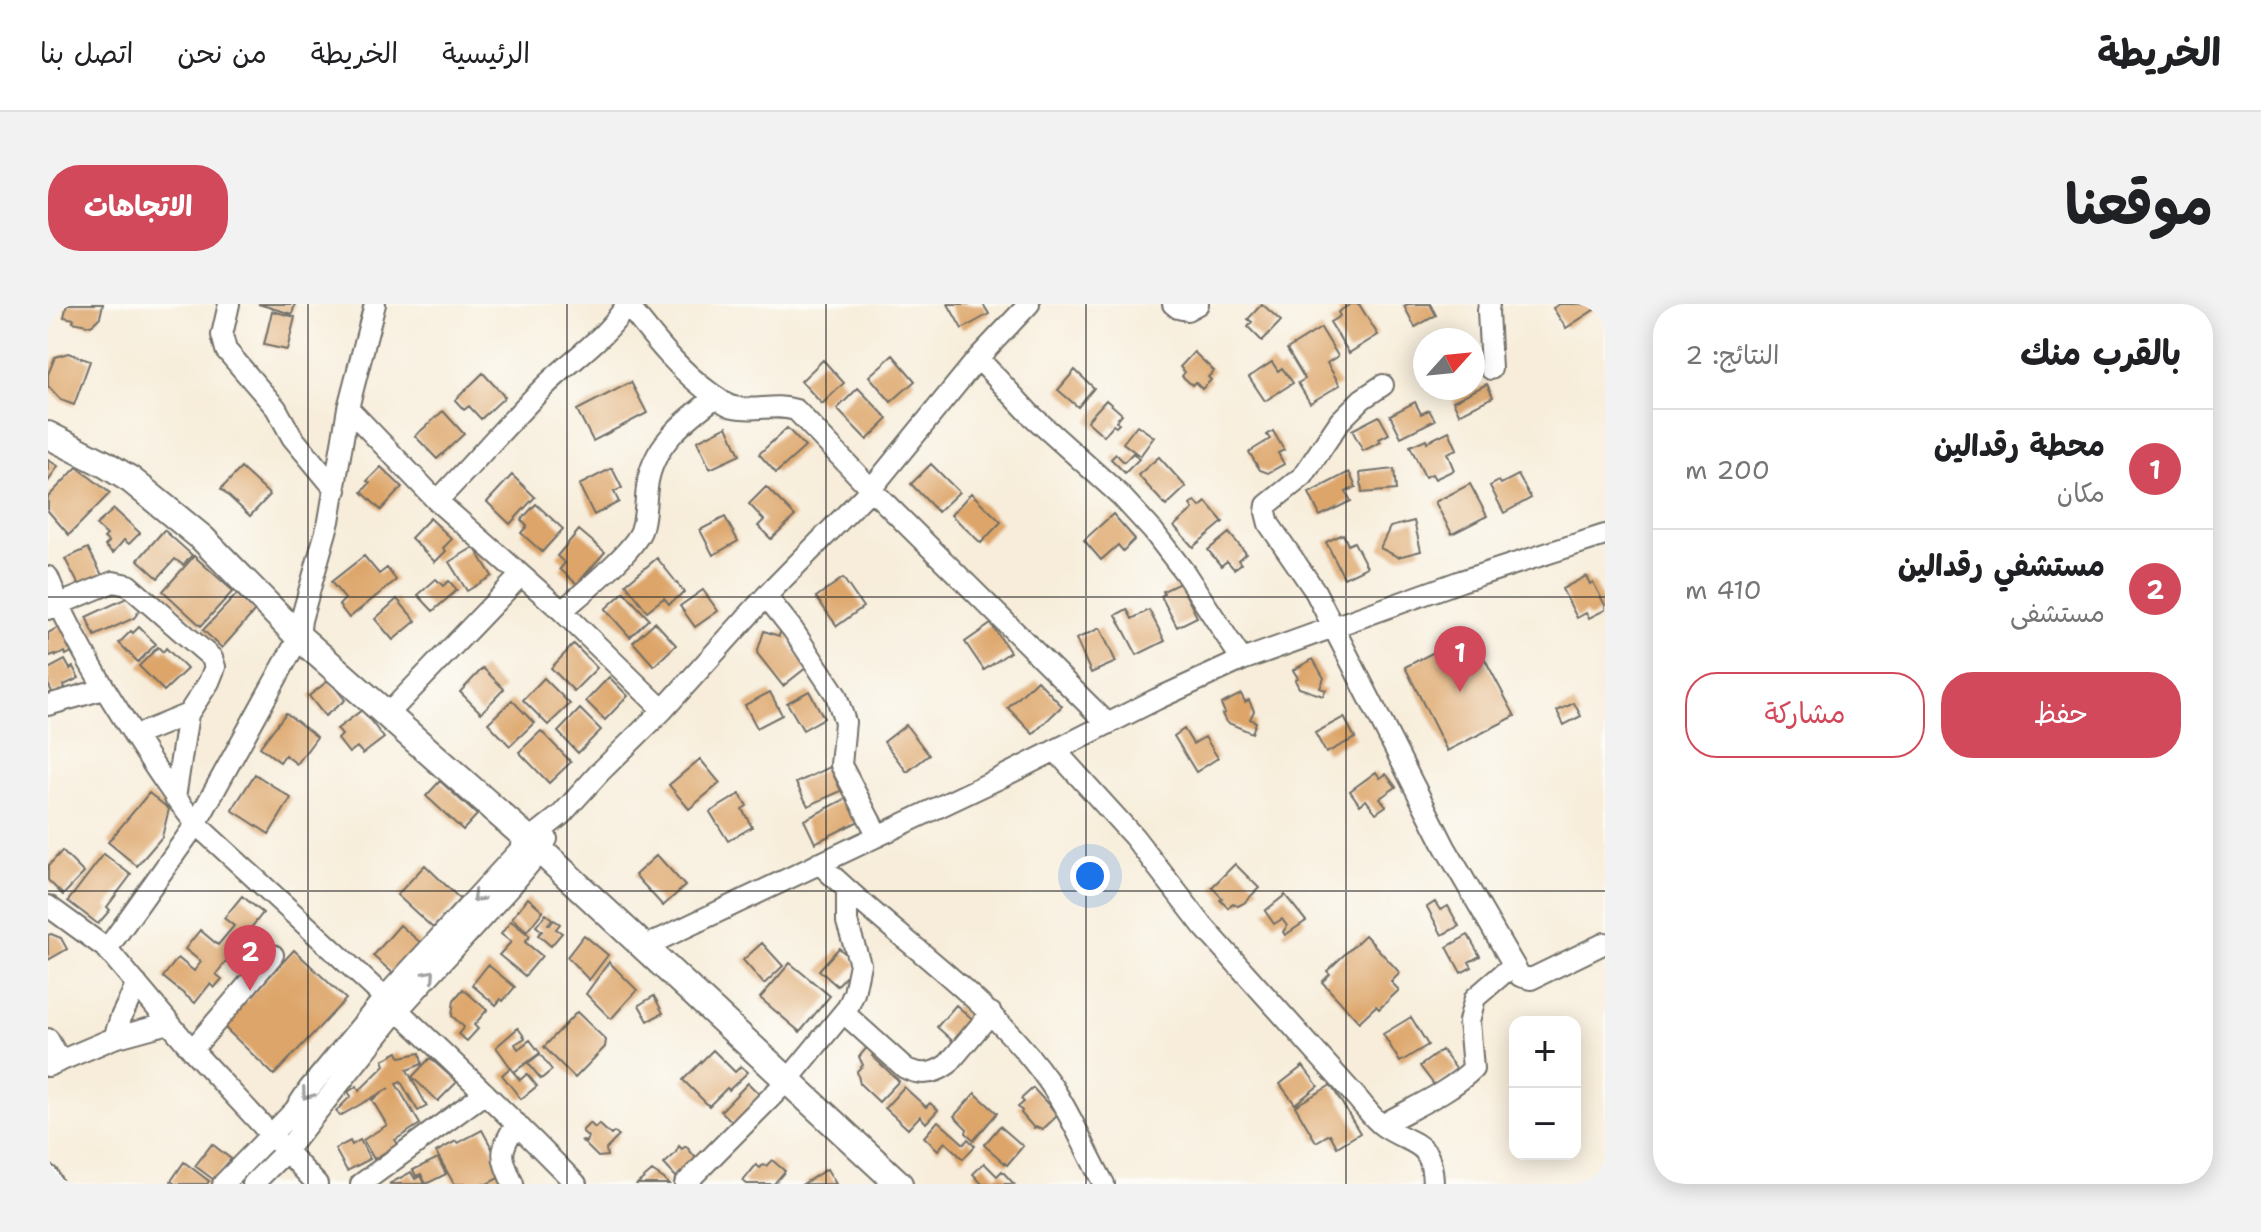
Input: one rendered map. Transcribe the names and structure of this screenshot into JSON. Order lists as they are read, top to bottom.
{
  "north": "top right",
  "page": {
    "header": "الخريطة",
    "nav": [
      "الرئيسية",
      "الخريطة",
      "من نحن",
      "اتصل بنا"
    ],
    "title": "موقعنا",
    "buttons": [
      "الاتجاهات",
      ["حفظ", "مشاركة"]
    ],
    "heading": ["بالقرب منك", "النتائج: 2"],
    "list": [
      {
        "mark": "1",
        "name": "محطة رقدالين",
        "note": "مكان",
        "value": "200 m"
      },
      {
        "mark": "2",
        "name": "مستشفي رقدالين",
        "note": "مستشفى",
        "value": "410 m"
      }
    ],
    "pins": ["1", "2"],
    "map_buttons": ["+", "−"]
  }
}
